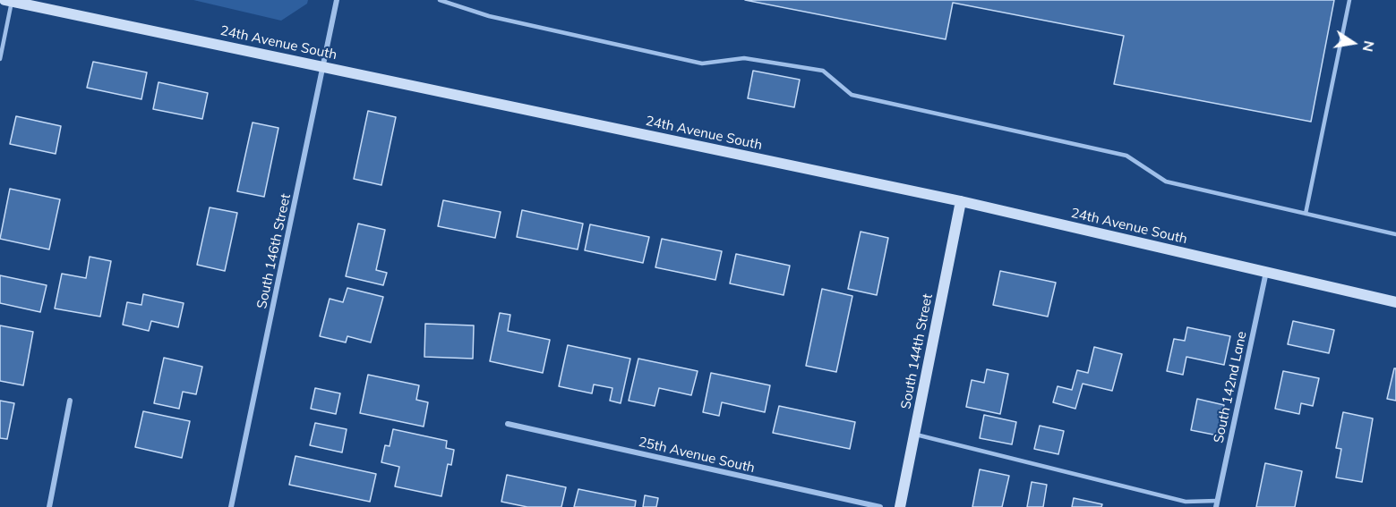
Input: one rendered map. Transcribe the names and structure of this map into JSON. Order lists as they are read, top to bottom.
{
  "streets": {
    "street": [
      "24th Avenue South",
      "South 146th Street",
      "South 144th Street",
      "South 142nd Lane",
      "25th Avenue South"
    ]
  },
  "crossings": [
    ["24th Avenue South", "South 146th Street"],
    ["24th Avenue South", "South 144th Street"],
    ["24th Avenue South", "South 142nd Lane"]
  ],
  "north": "right"
}
